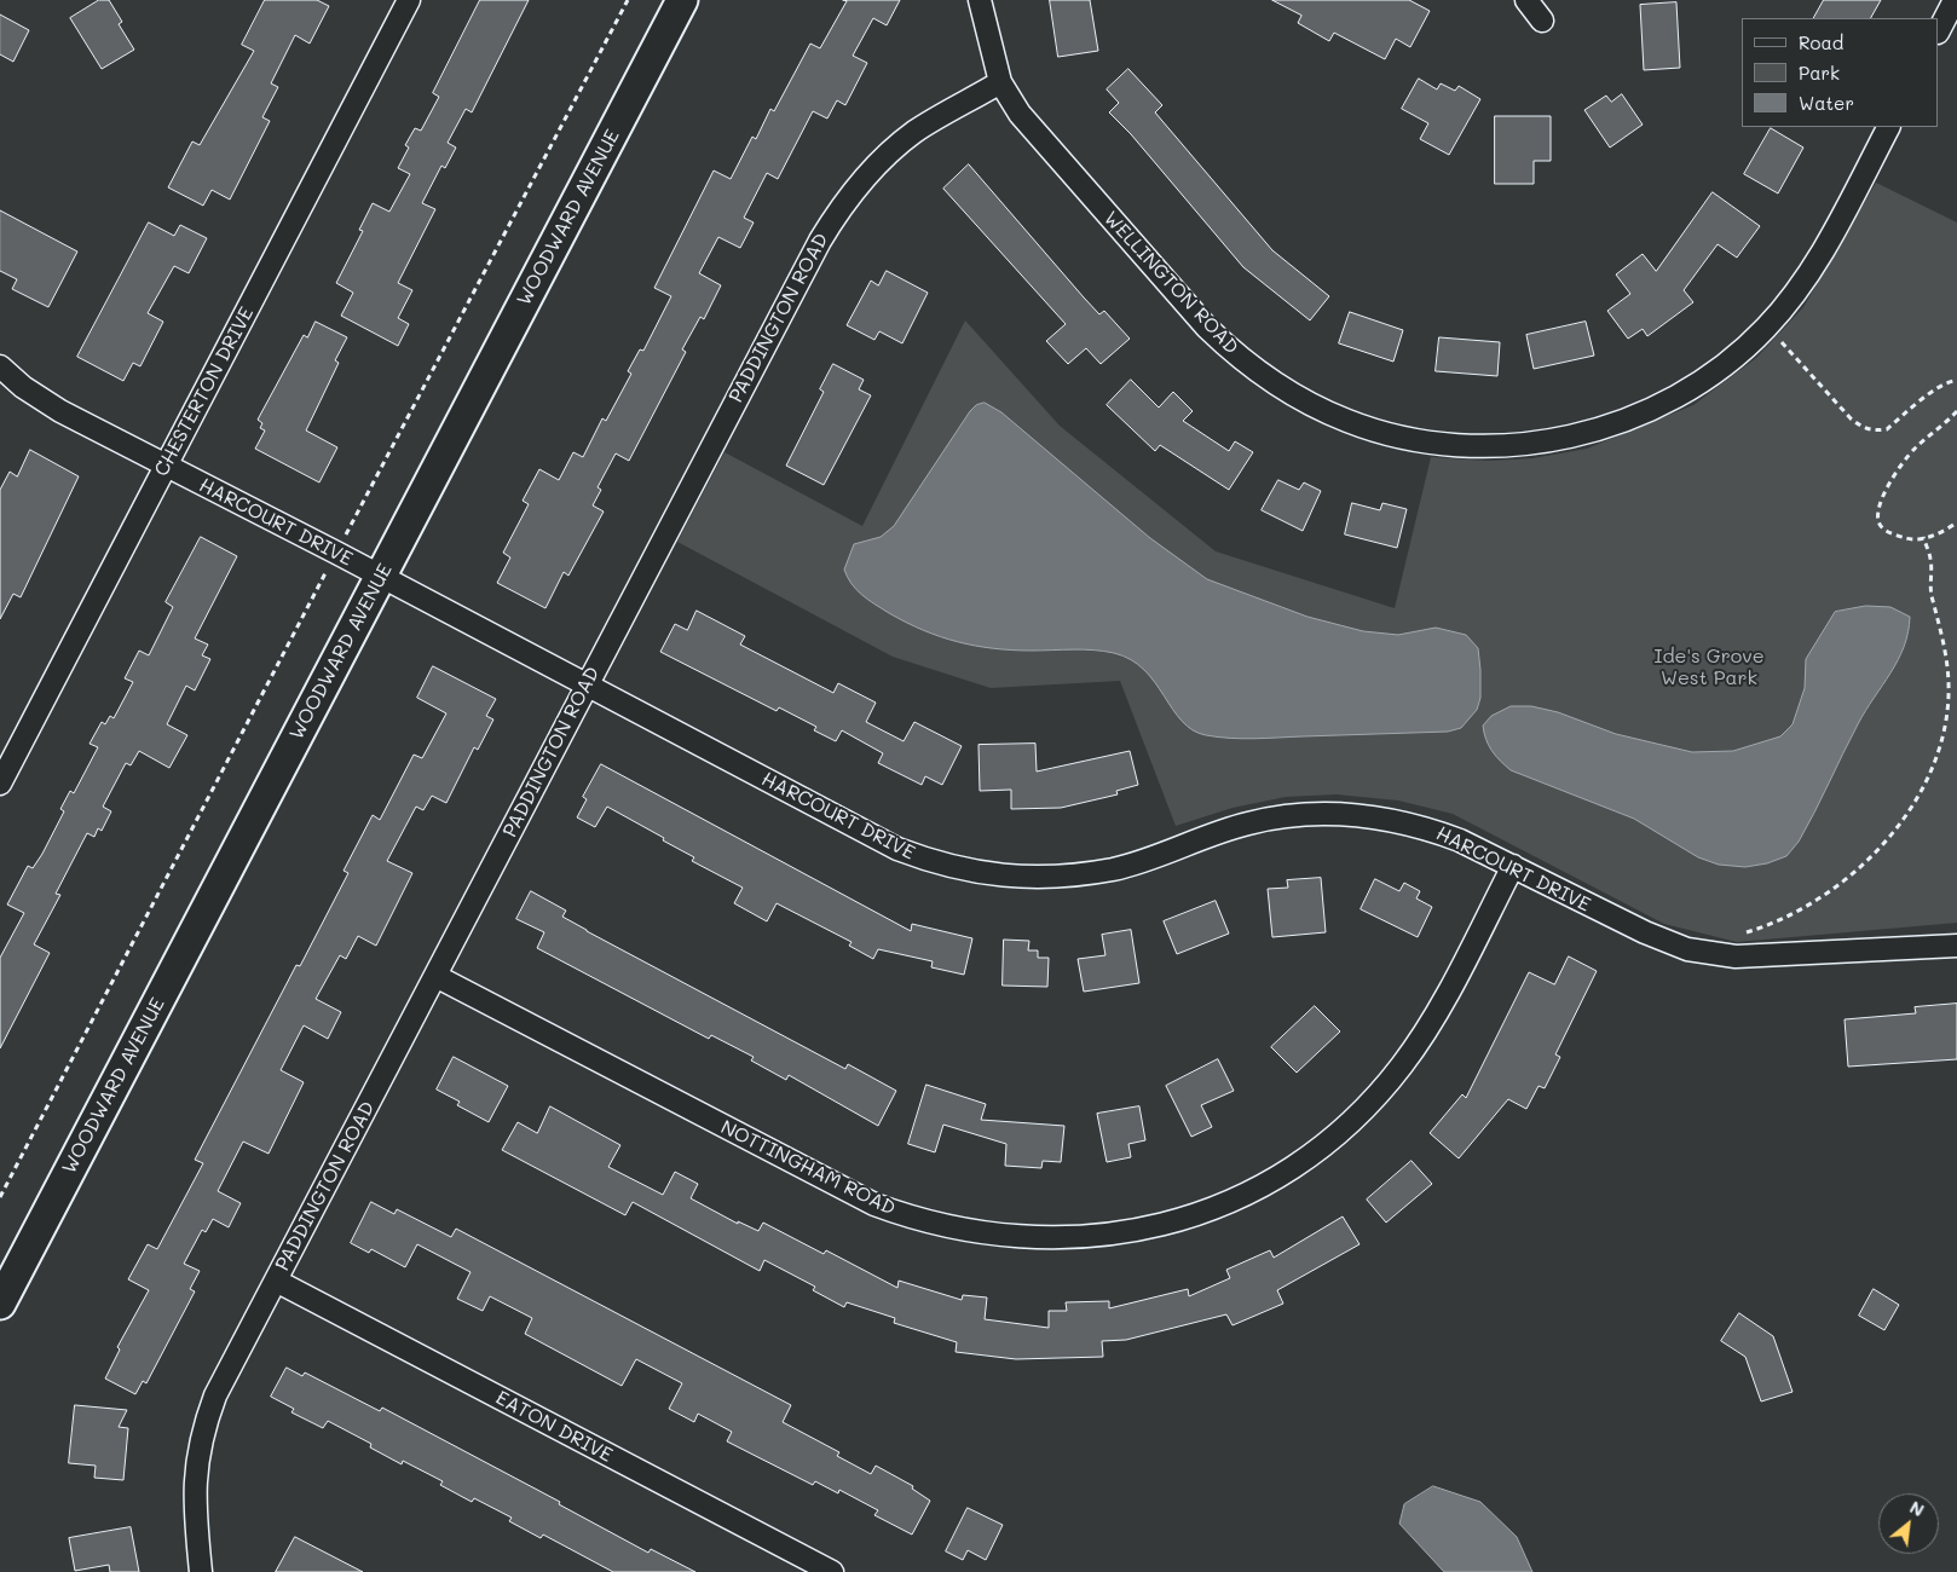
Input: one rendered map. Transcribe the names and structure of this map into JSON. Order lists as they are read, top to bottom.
{
  "streets": {
    "main road": ["WOODWARD AVENUE"],
    "street": [
      "WELLINGTON ROAD",
      "PADDINGTON ROAD",
      "CHESTERTON DRIVE",
      "HARCOURT DRIVE",
      "NOTTINGHAM ROAD",
      "EATON DRIVE"
    ]
  },
  "crossings": [
    ["WOODWARD AVENUE", "HARCOURT DRIVE"],
    ["WELLINGTON ROAD", "PADDINGTON ROAD"],
    ["PADDINGTON ROAD", "HARCOURT DRIVE"],
    ["PADDINGTON ROAD", "NOTTINGHAM ROAD"],
    ["PADDINGTON ROAD", "EATON DRIVE"],
    ["CHESTERTON DRIVE", "HARCOURT DRIVE"],
    ["HARCOURT DRIVE", "NOTTINGHAM ROAD"]
  ],
  "parks": ["Ide's Grove West Park"],
  "legend": ["Road", "Park", "Water"],
  "north": "top right"
}
